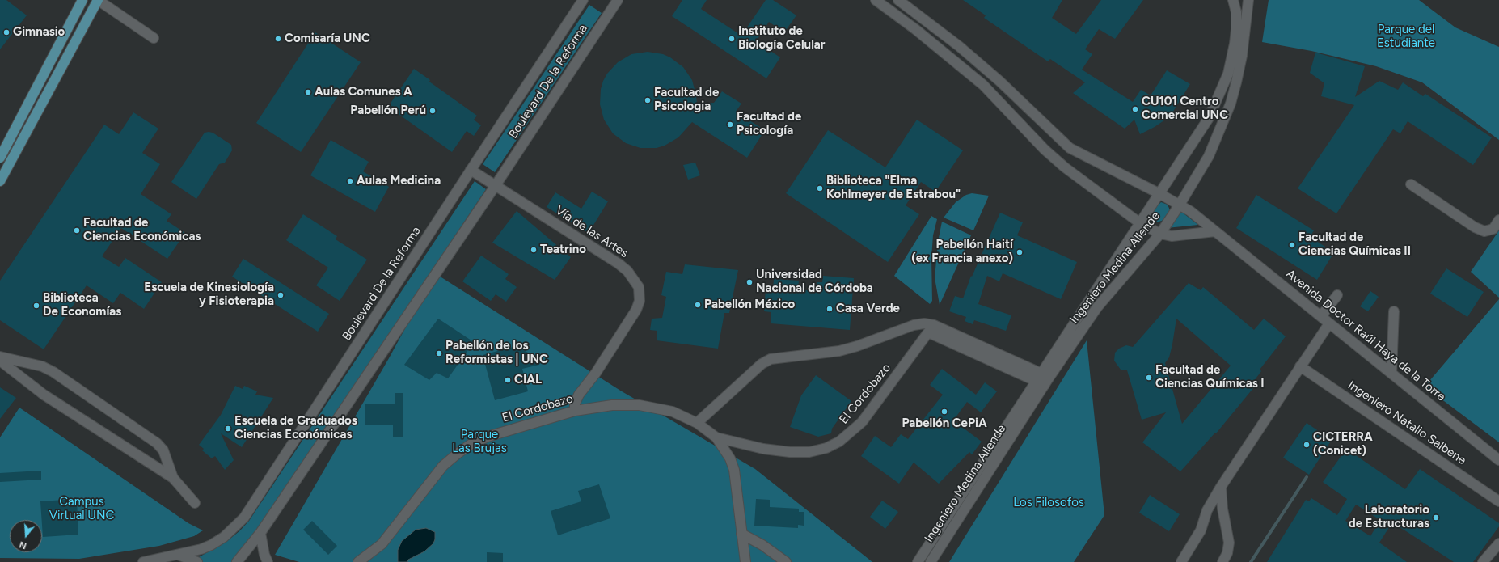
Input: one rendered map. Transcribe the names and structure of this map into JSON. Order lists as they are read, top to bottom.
{
  "streets": {
    "street": [
      "Boulevard De la Reforma",
      "Vía de las Artes",
      "Ingeniero Medina Allende",
      "Avenida Doctor Raúl Haya de la Torre",
      "El Cordobazo",
      "Ingeniero Natalio Salbene"
    ]
  },
  "crossings": [
    ["Boulevard De la Reforma", "Vía de las Artes"],
    ["Vía de las Artes", "El Cordobazo"],
    ["Ingeniero Medina Allende", "Avenida Doctor Raúl Haya de la Torre"]
  ],
  "parks": [
    "Parque del Estudiante",
    "Parque Las Brujas",
    "Campus Virtual UNC",
    "Los Filosofos"
  ],
  "places": [
    "Gimnasio",
    "Comisaría UNC",
    "Instituto de Biología Celular",
    "Aulas Comunes A",
    "Facultad de Psicologia",
    "CU101 Centro Comercial UNC",
    "Pabellón Perú",
    "Facultad de Psicología",
    "Aulas Medicina",
    "Biblioteca \"Elma Kohlmeyer de Estrabou\"",
    "Facultad de Ciencias Económicas",
    "Facultad de Ciencias Químicas II",
    "Teatrino",
    "Pabellón Haití (ex Francia anexo)",
    "Universidad Nacional de Córdoba",
    "Escuela de Kinesiología y Fisioterapia",
    "Pabellón México",
    "Biblioteca De Economías",
    "Casa Verde",
    "Pabellón de los Reformistas | UNC",
    "Facultad de Ciencias Químicas I",
    "CIAL",
    "Pabellón CePiA",
    "Escuela de Graduados Ciencias Económicas",
    "CICTERRA (Conicet)",
    "Laboratorio de Estructuras"
  ],
  "north": "bottom"
}
